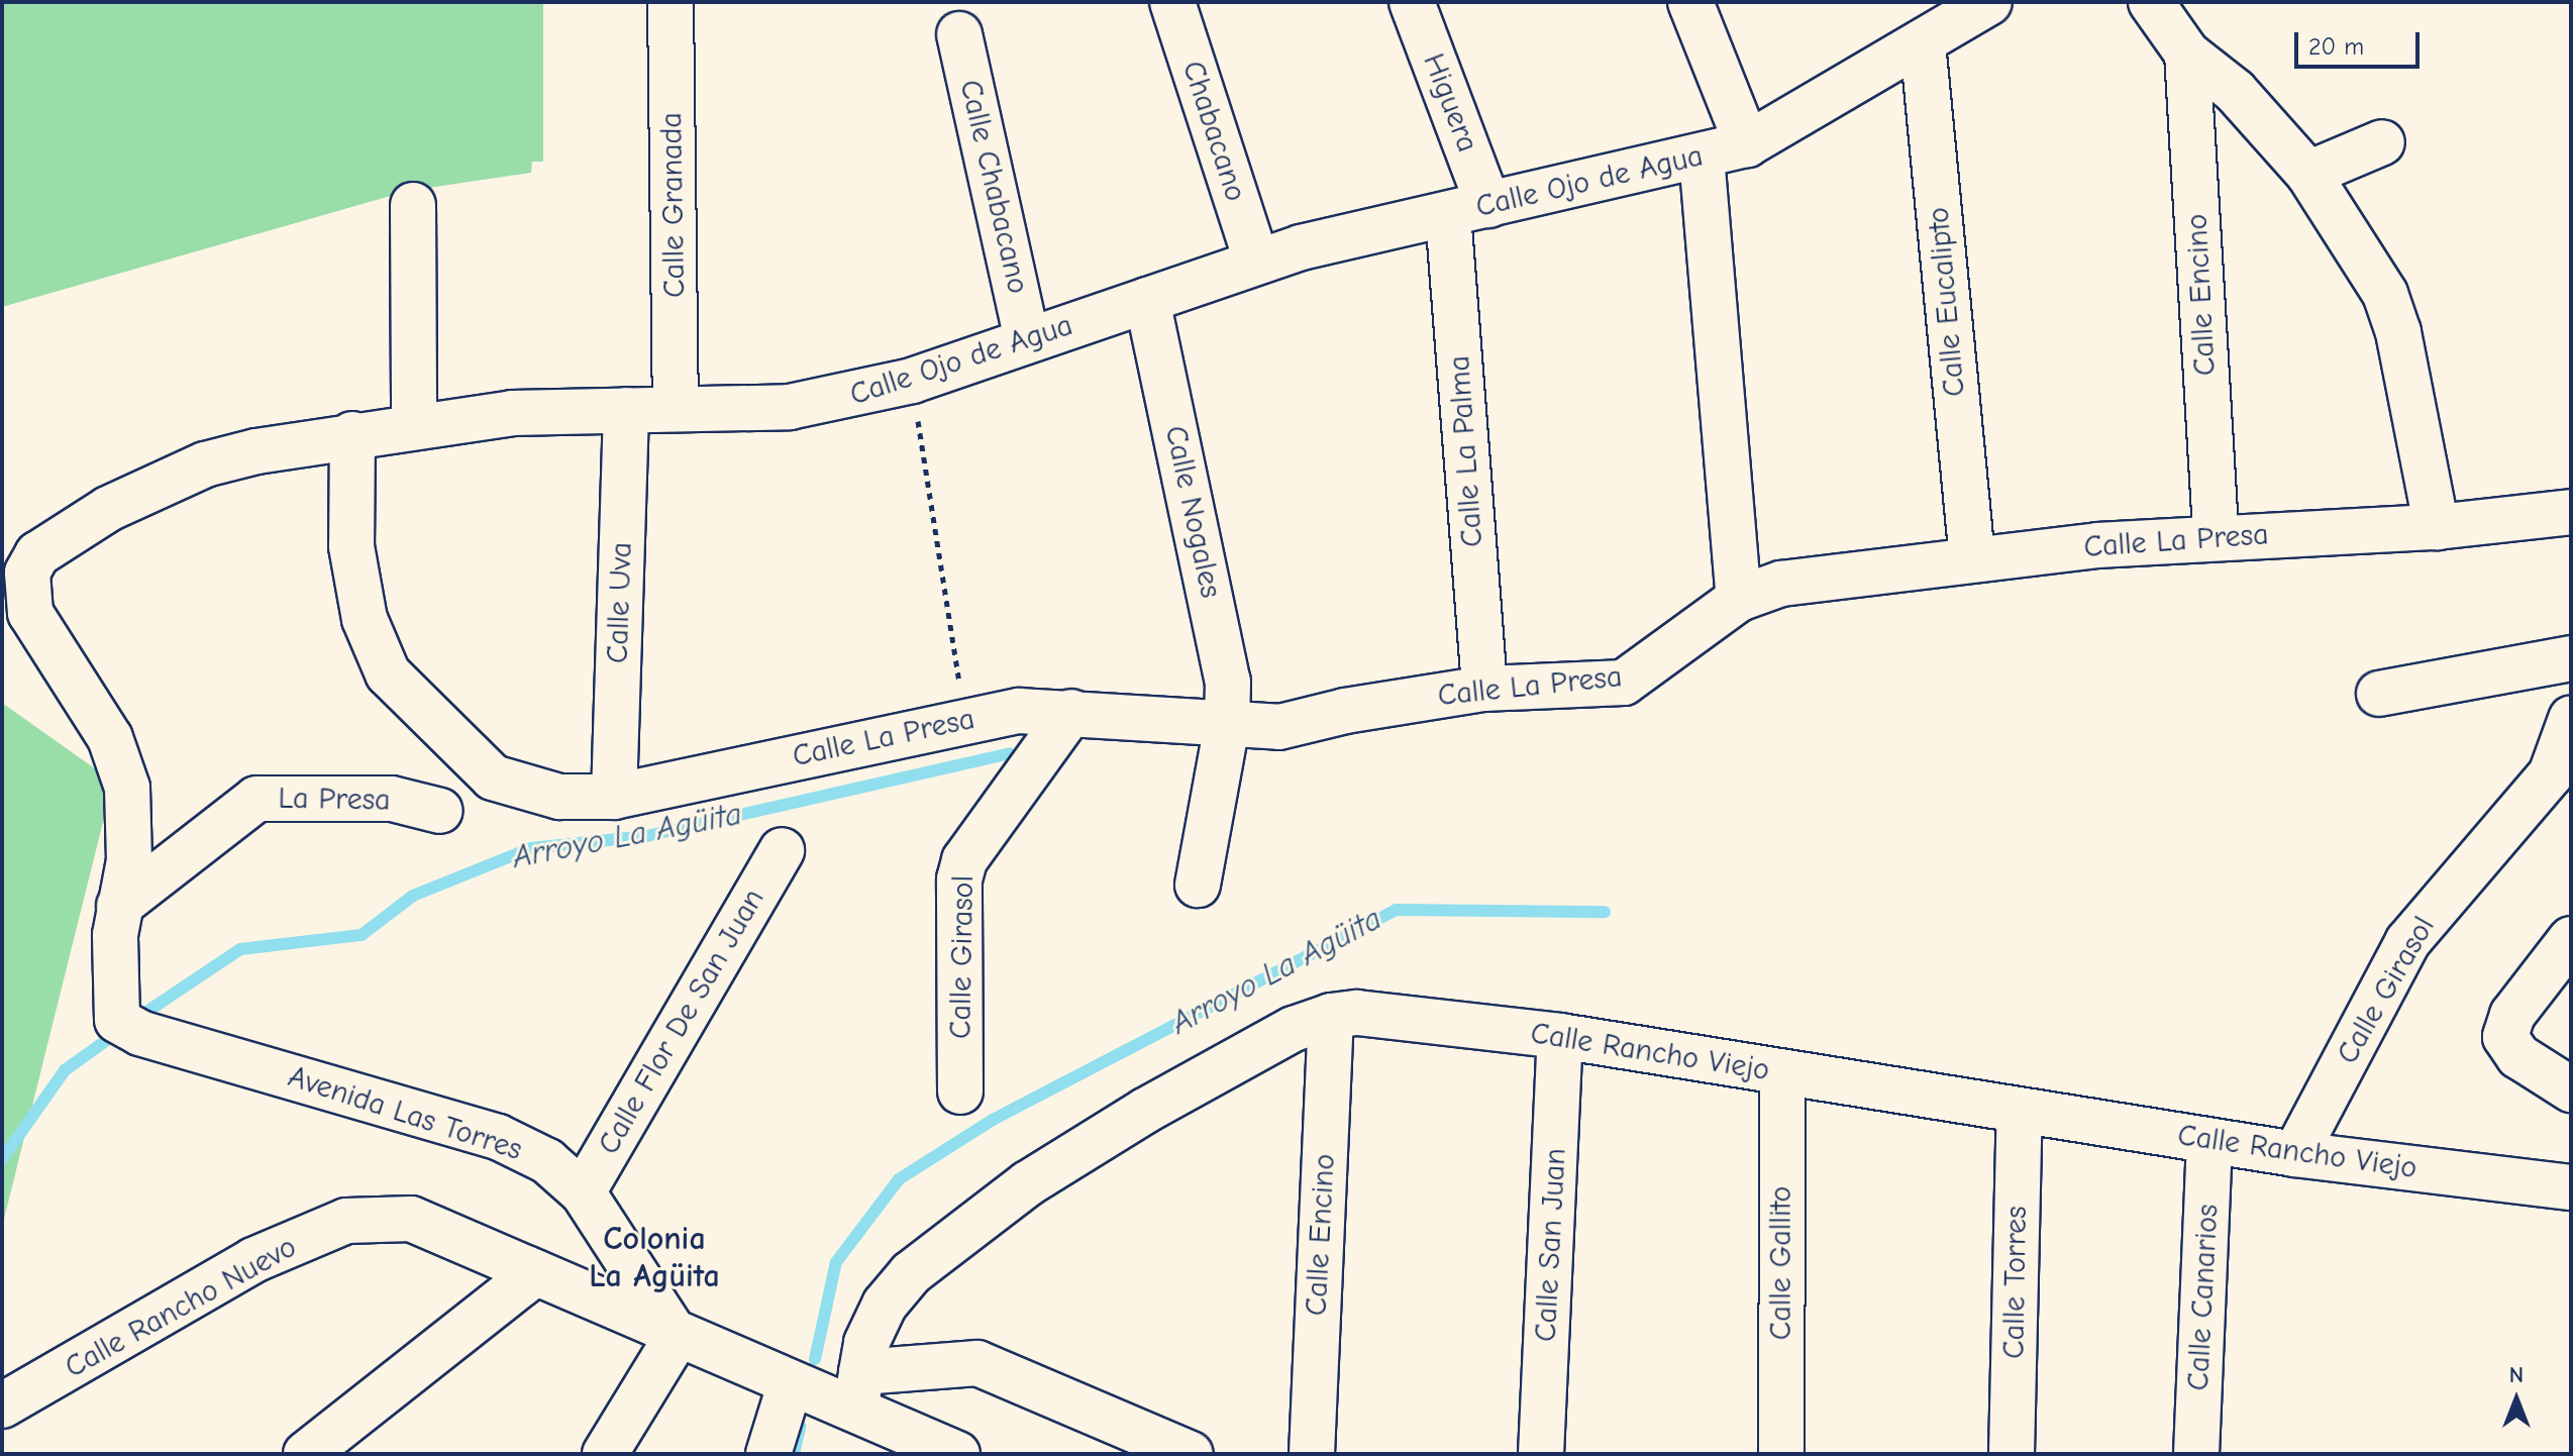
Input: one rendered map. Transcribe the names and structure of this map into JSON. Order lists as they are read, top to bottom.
{
  "streets": {
    "street": [
      "Higuera",
      "Chabacano",
      "Calle Ojo de Agua",
      "Calle Chabacano",
      "Calle Granada",
      "Calle Encino",
      "Calle Eucalipto",
      "Calle La Palma",
      "Calle Nogales",
      "Calle La Presa",
      "Calle Uva",
      "La Presa",
      "Calle Girasol",
      "Calle Flor De San Juan",
      "Calle Rancho Viejo",
      "Avenida Las Torres",
      "Calle San Juan",
      "Calle Gallito",
      "Calle Torres",
      "Calle Canarios",
      "Calle Rancho Nuevo"
    ]
  },
  "crossings": [
    ["Higuera", "Calle Ojo de Agua"],
    ["Higuera", "Calle La Palma"],
    ["Chabacano", "Calle Ojo de Agua"],
    ["Calle Ojo de Agua", "Calle Chabacano"],
    ["Calle Ojo de Agua", "Calle Granada"],
    ["Calle Ojo de Agua", "Calle Eucalipto"],
    ["Calle Ojo de Agua", "Calle La Palma"],
    ["Calle Ojo de Agua", "Calle Nogales"],
    ["Calle Ojo de Agua", "Calle La Presa"],
    ["Calle Ojo de Agua", "Calle Uva"],
    ["Calle Ojo de Agua", "La Presa"],
    ["Calle Ojo de Agua", "Avenida Las Torres"],
    ["Calle Encino", "Calle La Presa"],
    ["Calle Encino", "Calle Rancho Viejo"],
    ["Calle Eucalipto", "Calle La Presa"],
    ["Calle La Palma", "Calle La Presa"],
    ["Calle Nogales", "Calle La Presa"],
    ["Calle La Presa", "Calle Uva"],
    ["Calle La Presa", "Calle Girasol"],
    ["La Presa", "Avenida Las Torres"],
    ["Calle Girasol", "Calle Rancho Viejo"],
    ["Calle Flor De San Juan", "Avenida Las Torres"],
    ["Calle Rancho Viejo", "Calle San Juan"],
    ["Calle Rancho Viejo", "Calle Gallito"],
    ["Calle Rancho Viejo", "Calle Torres"],
    ["Calle Rancho Viejo", "Calle Canarios"],
    ["Avenida Las Torres", "Calle Rancho Nuevo"]
  ],
  "districts": ["Colonia La Agüita"],
  "water": ["Arroyo La Agüita"],
  "scale_bar": "20 m",
  "north": "top"
}
